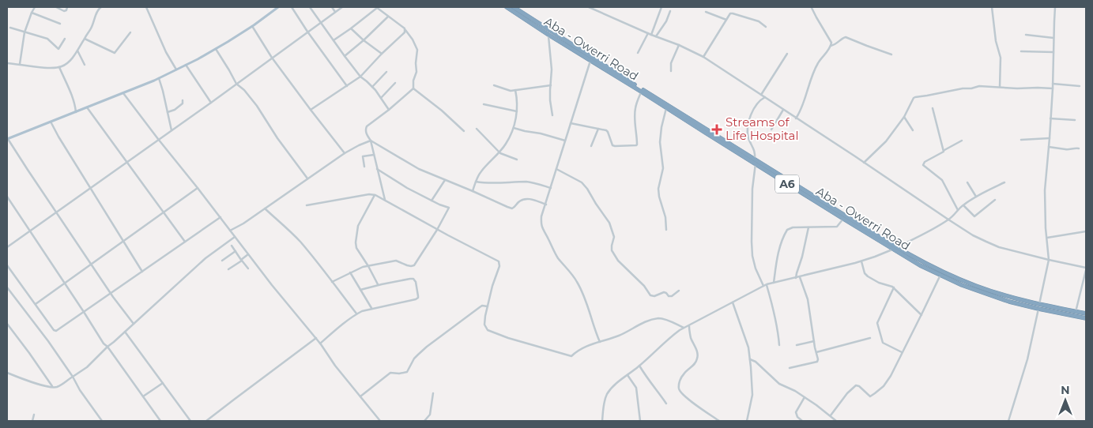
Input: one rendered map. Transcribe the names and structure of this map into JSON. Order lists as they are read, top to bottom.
{
  "streets": {
    "highway": ["Aba - Owerri Road", "A6"]
  },
  "places": {
    "health": ["Streams of Life Hospital"]
  },
  "north": "top"
}
